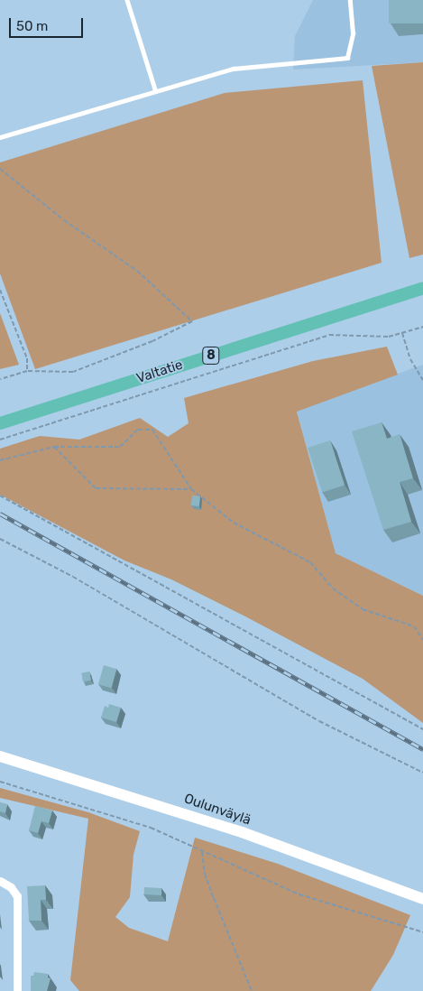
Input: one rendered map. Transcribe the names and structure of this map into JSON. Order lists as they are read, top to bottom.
{
  "streets": {
    "highway": ["8", "Valtatie"],
    "main road": ["Oulunväylä"]
  },
  "scale_bar": "50 m"
}
